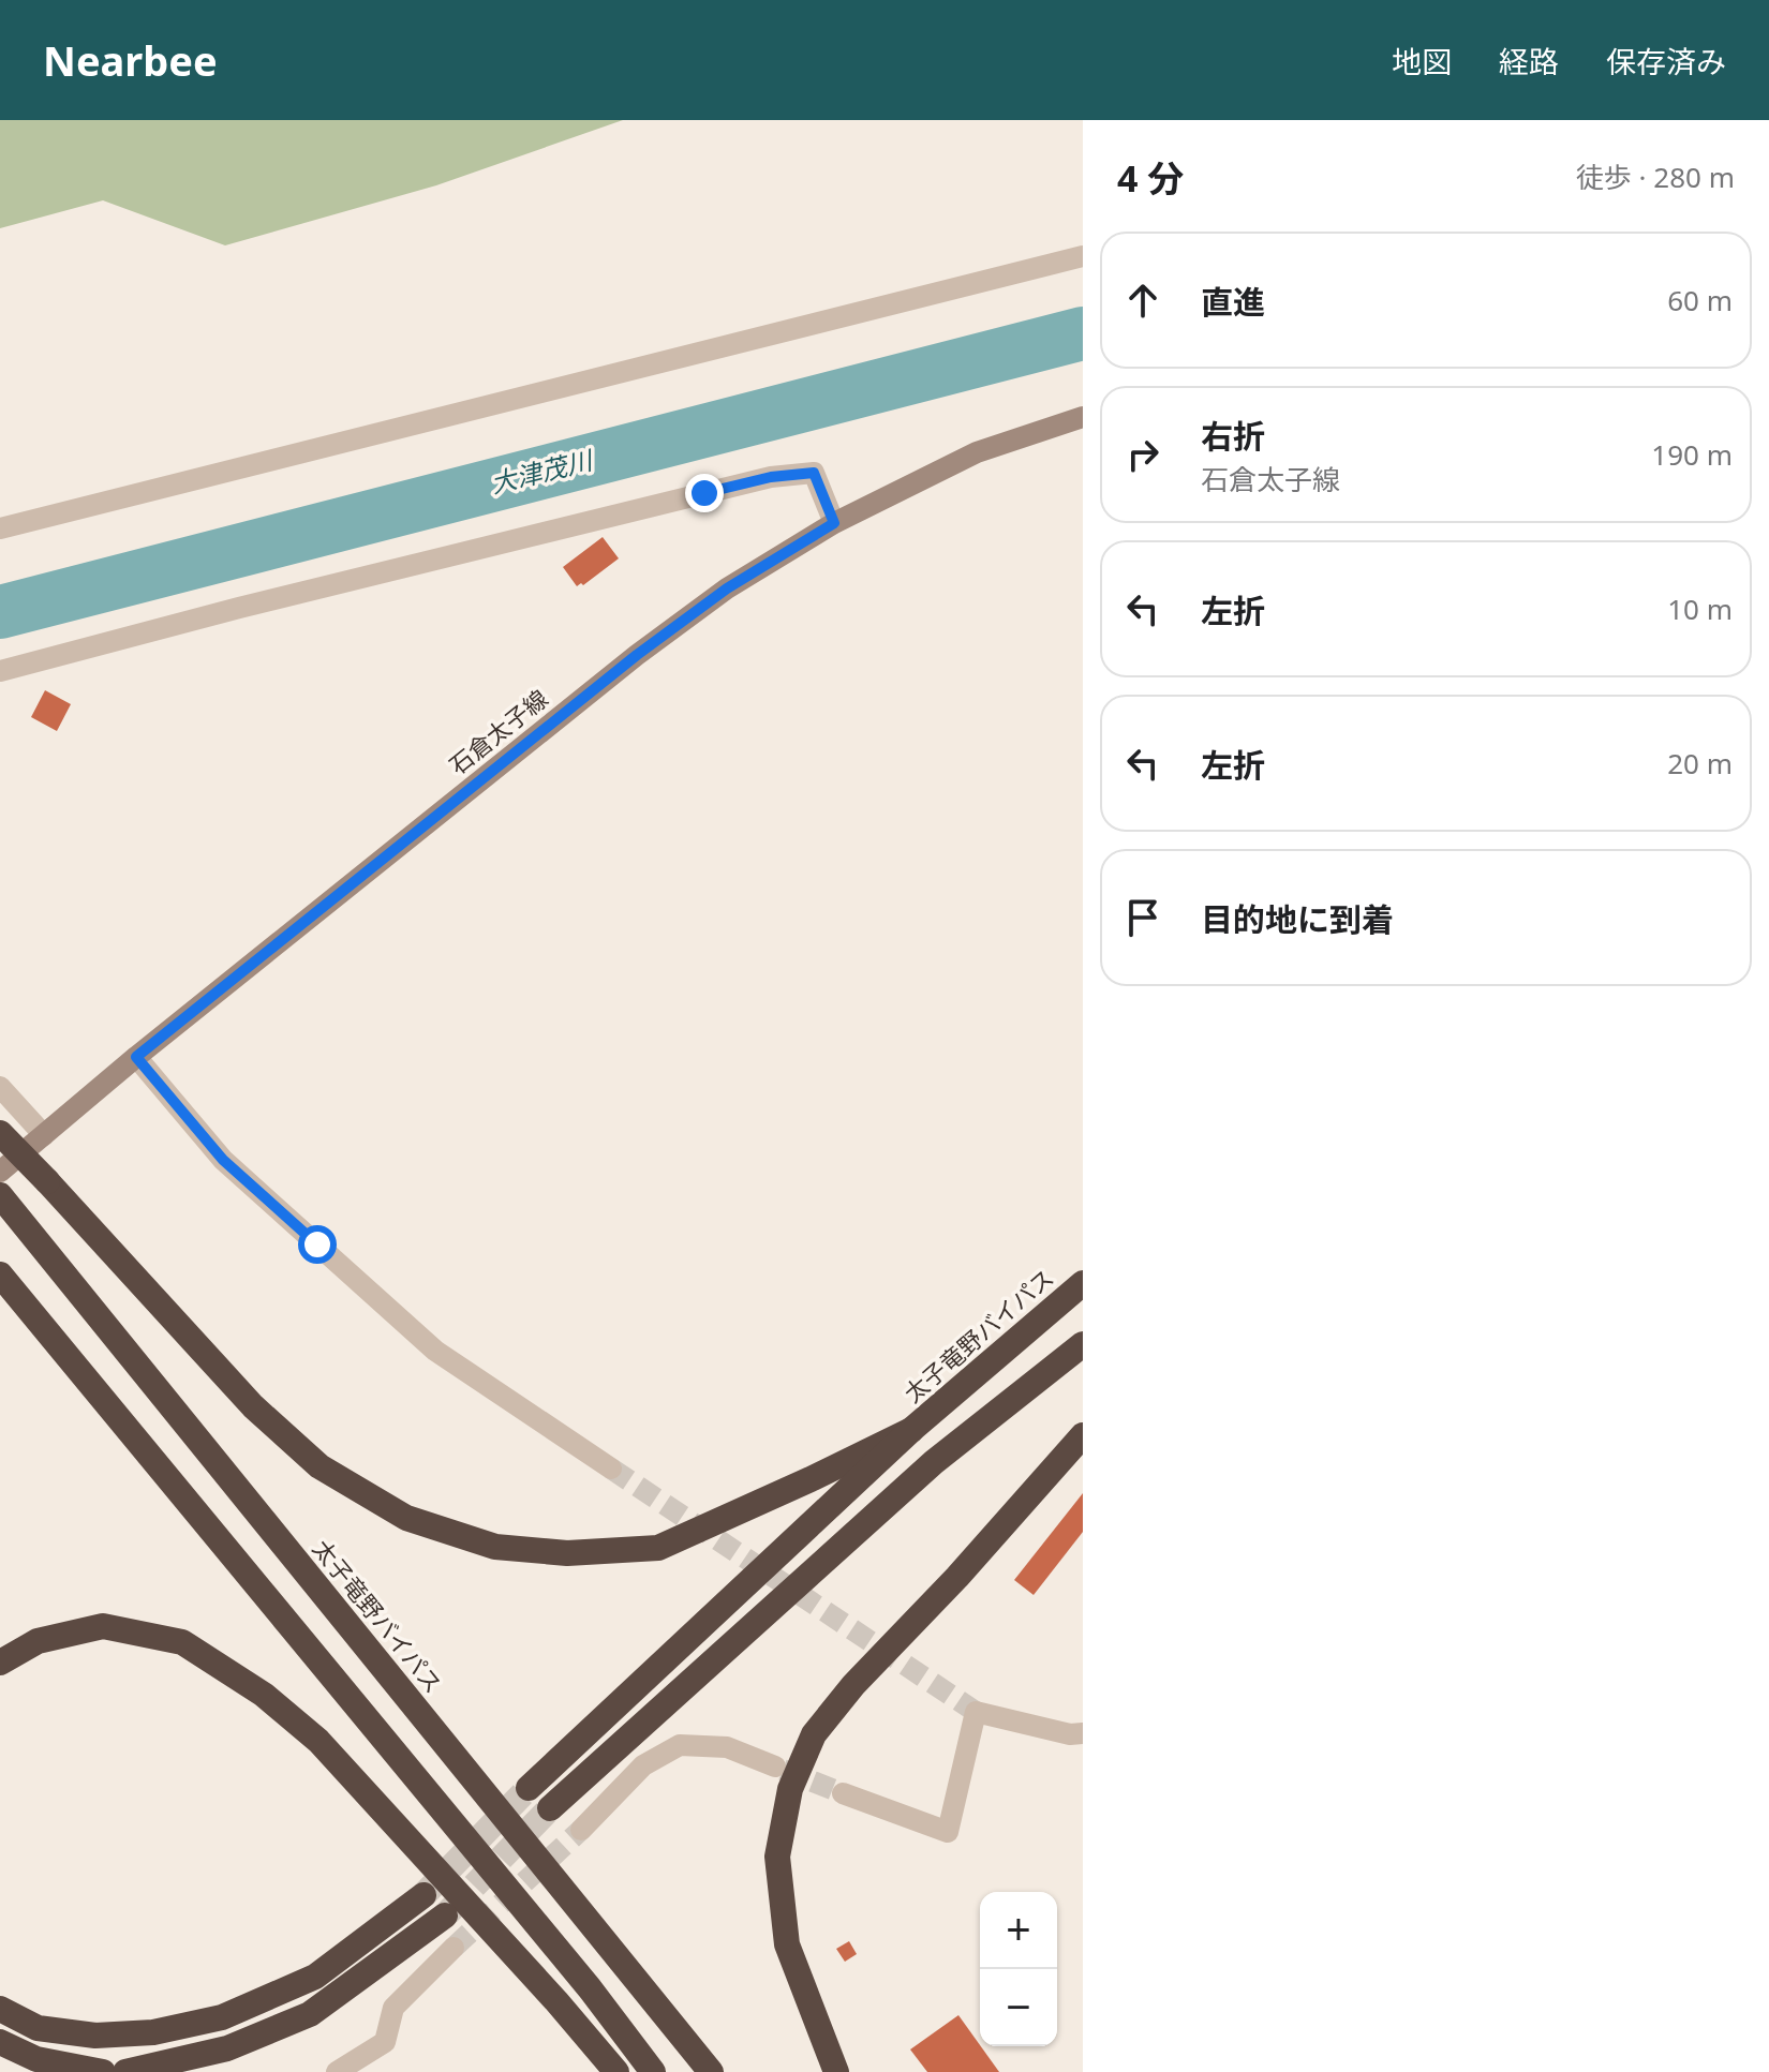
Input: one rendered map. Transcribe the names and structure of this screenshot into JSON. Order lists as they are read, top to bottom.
{
  "streets": {
    "highway": ["太子竜野バイパス"],
    "main road": ["石倉太子線"]
  },
  "water": ["大津茂川"],
  "page": {
    "header": "Nearbee",
    "nav": ["地図", "経路", "保存済み"],
    "heading": ["4 分", "徒歩 · 280 m"],
    "list": [
      ["直進", "60 m"],
      ["右折", "石倉太子線", "190 m"],
      ["左折", "10 m"],
      ["左折", "20 m"],
      "目的地に到着"
    ],
    "map_buttons": ["+", "−"]
  }
}
